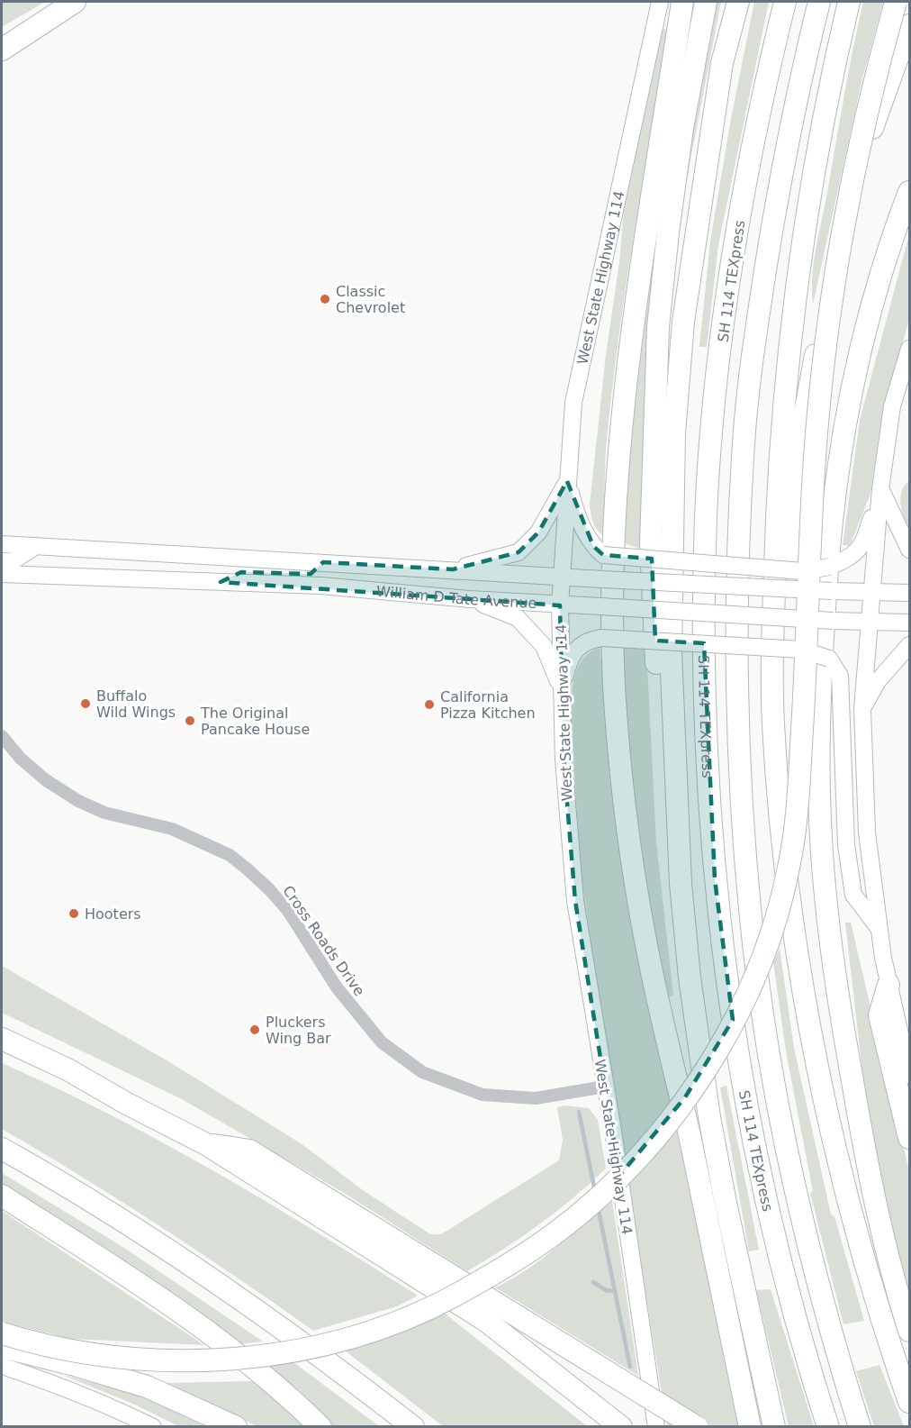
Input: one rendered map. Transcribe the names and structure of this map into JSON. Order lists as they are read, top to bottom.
{
  "streets": {
    "highway": ["SH 114 TEXpress"],
    "main road": ["West State Highway 114", "William D Tate Avenue"],
    "street": ["Cross Roads Drive"]
  },
  "crossings": [
    ["West State Highway 114", "William D Tate Avenue"],
    ["West State Highway 114", "Cross Roads Drive"]
  ],
  "places": [
    "Classic Chevrolet",
    "Buffalo Wild Wings",
    "California Pizza Kitchen",
    "The Original Pancake House",
    "Hooters",
    "Pluckers Wing Bar"
  ]
}
